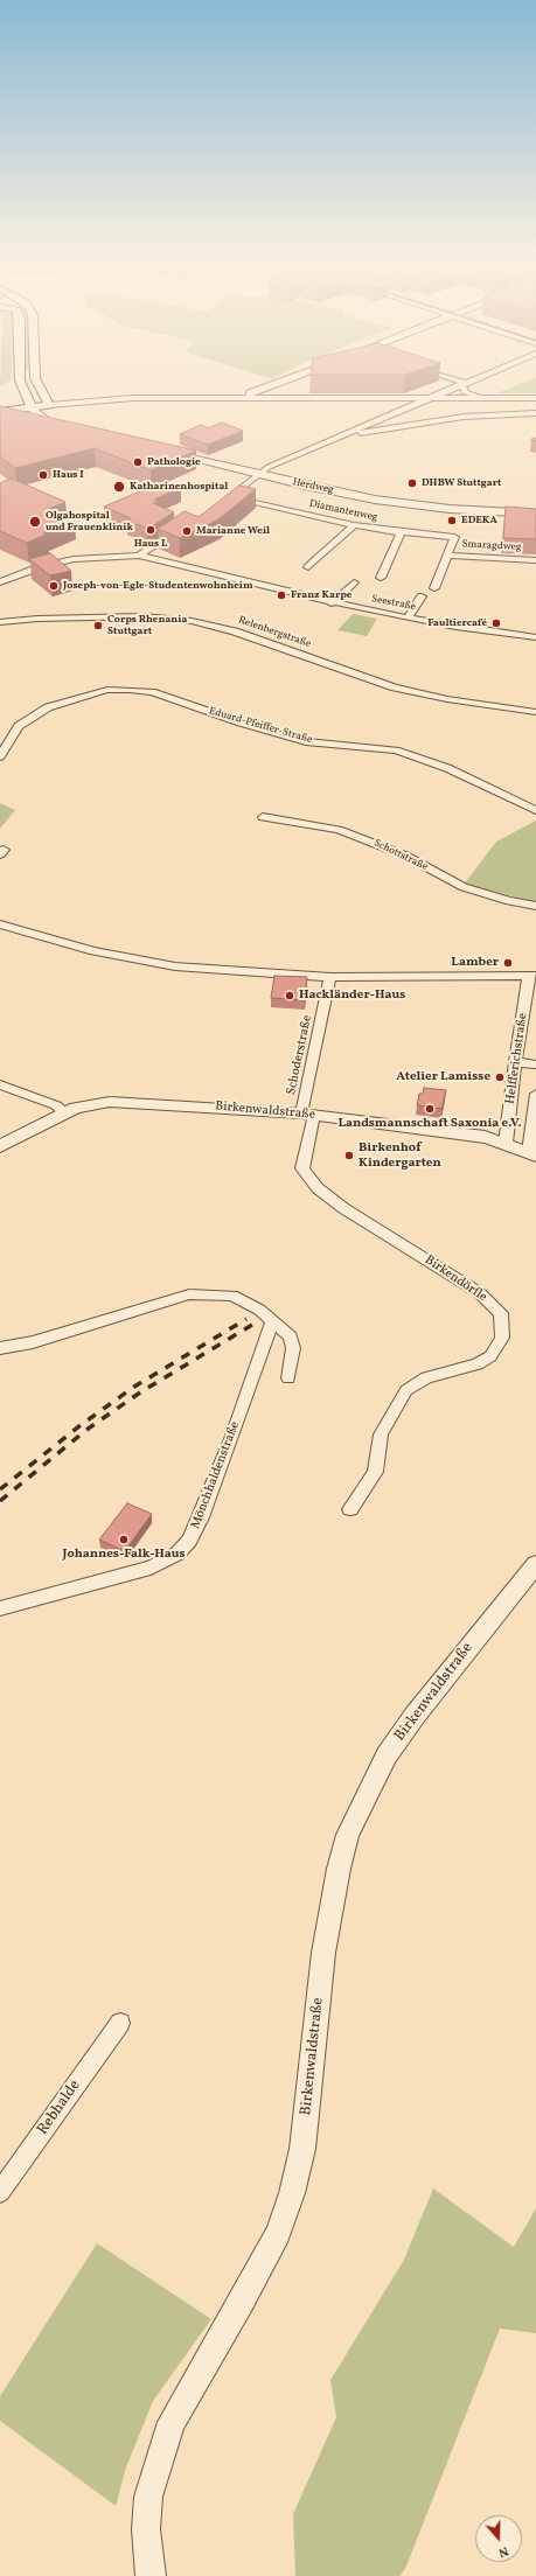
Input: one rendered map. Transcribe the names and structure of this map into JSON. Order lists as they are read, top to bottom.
{
  "streets": {
    "street": [
      "Herdweg",
      "Diamantenweg",
      "Smaragdweg",
      "Seestraße",
      "Relenbergstraße",
      "Eduard-Pfeiffer-Straße",
      "Schottstraße",
      "Schoderstraße",
      "Helfferichstraße",
      "Birkenwaldstraße",
      "Birkendörfle",
      "Mönchhaldenstraße",
      "Rebhalde"
    ]
  },
  "crossings": [
    ["Herdweg", "Diamantenweg"],
    ["Diamantenweg", "Smaragdweg"],
    ["Schoderstraße", "Birkenwaldstraße"],
    ["Schoderstraße", "Birkendörfle"],
    ["Helfferichstraße", "Birkenwaldstraße"],
    ["Birkenwaldstraße", "Birkendörfle"]
  ],
  "places": [
    "Pathologie",
    "Haus I",
    "DHBW Stuttgart",
    "Katharinenhospital",
    "EDEKA",
    "Olgahospital und Frauenklinik",
    "Haus L",
    "Marianne Weil",
    "Joseph-von-Egle-Studentenwohnheim",
    "Franz Karpe",
    "Faultiercafé",
    "Corps Rhenania Stuttgart",
    "Lamber",
    "Hackländer-Haus",
    "Atelier Lamisse",
    "Landsmannschaft Saxonia e.V.",
    "Birkenhof Kindergarten",
    "Johannes-Falk-Haus"
  ],
  "north": "bottom"
}
